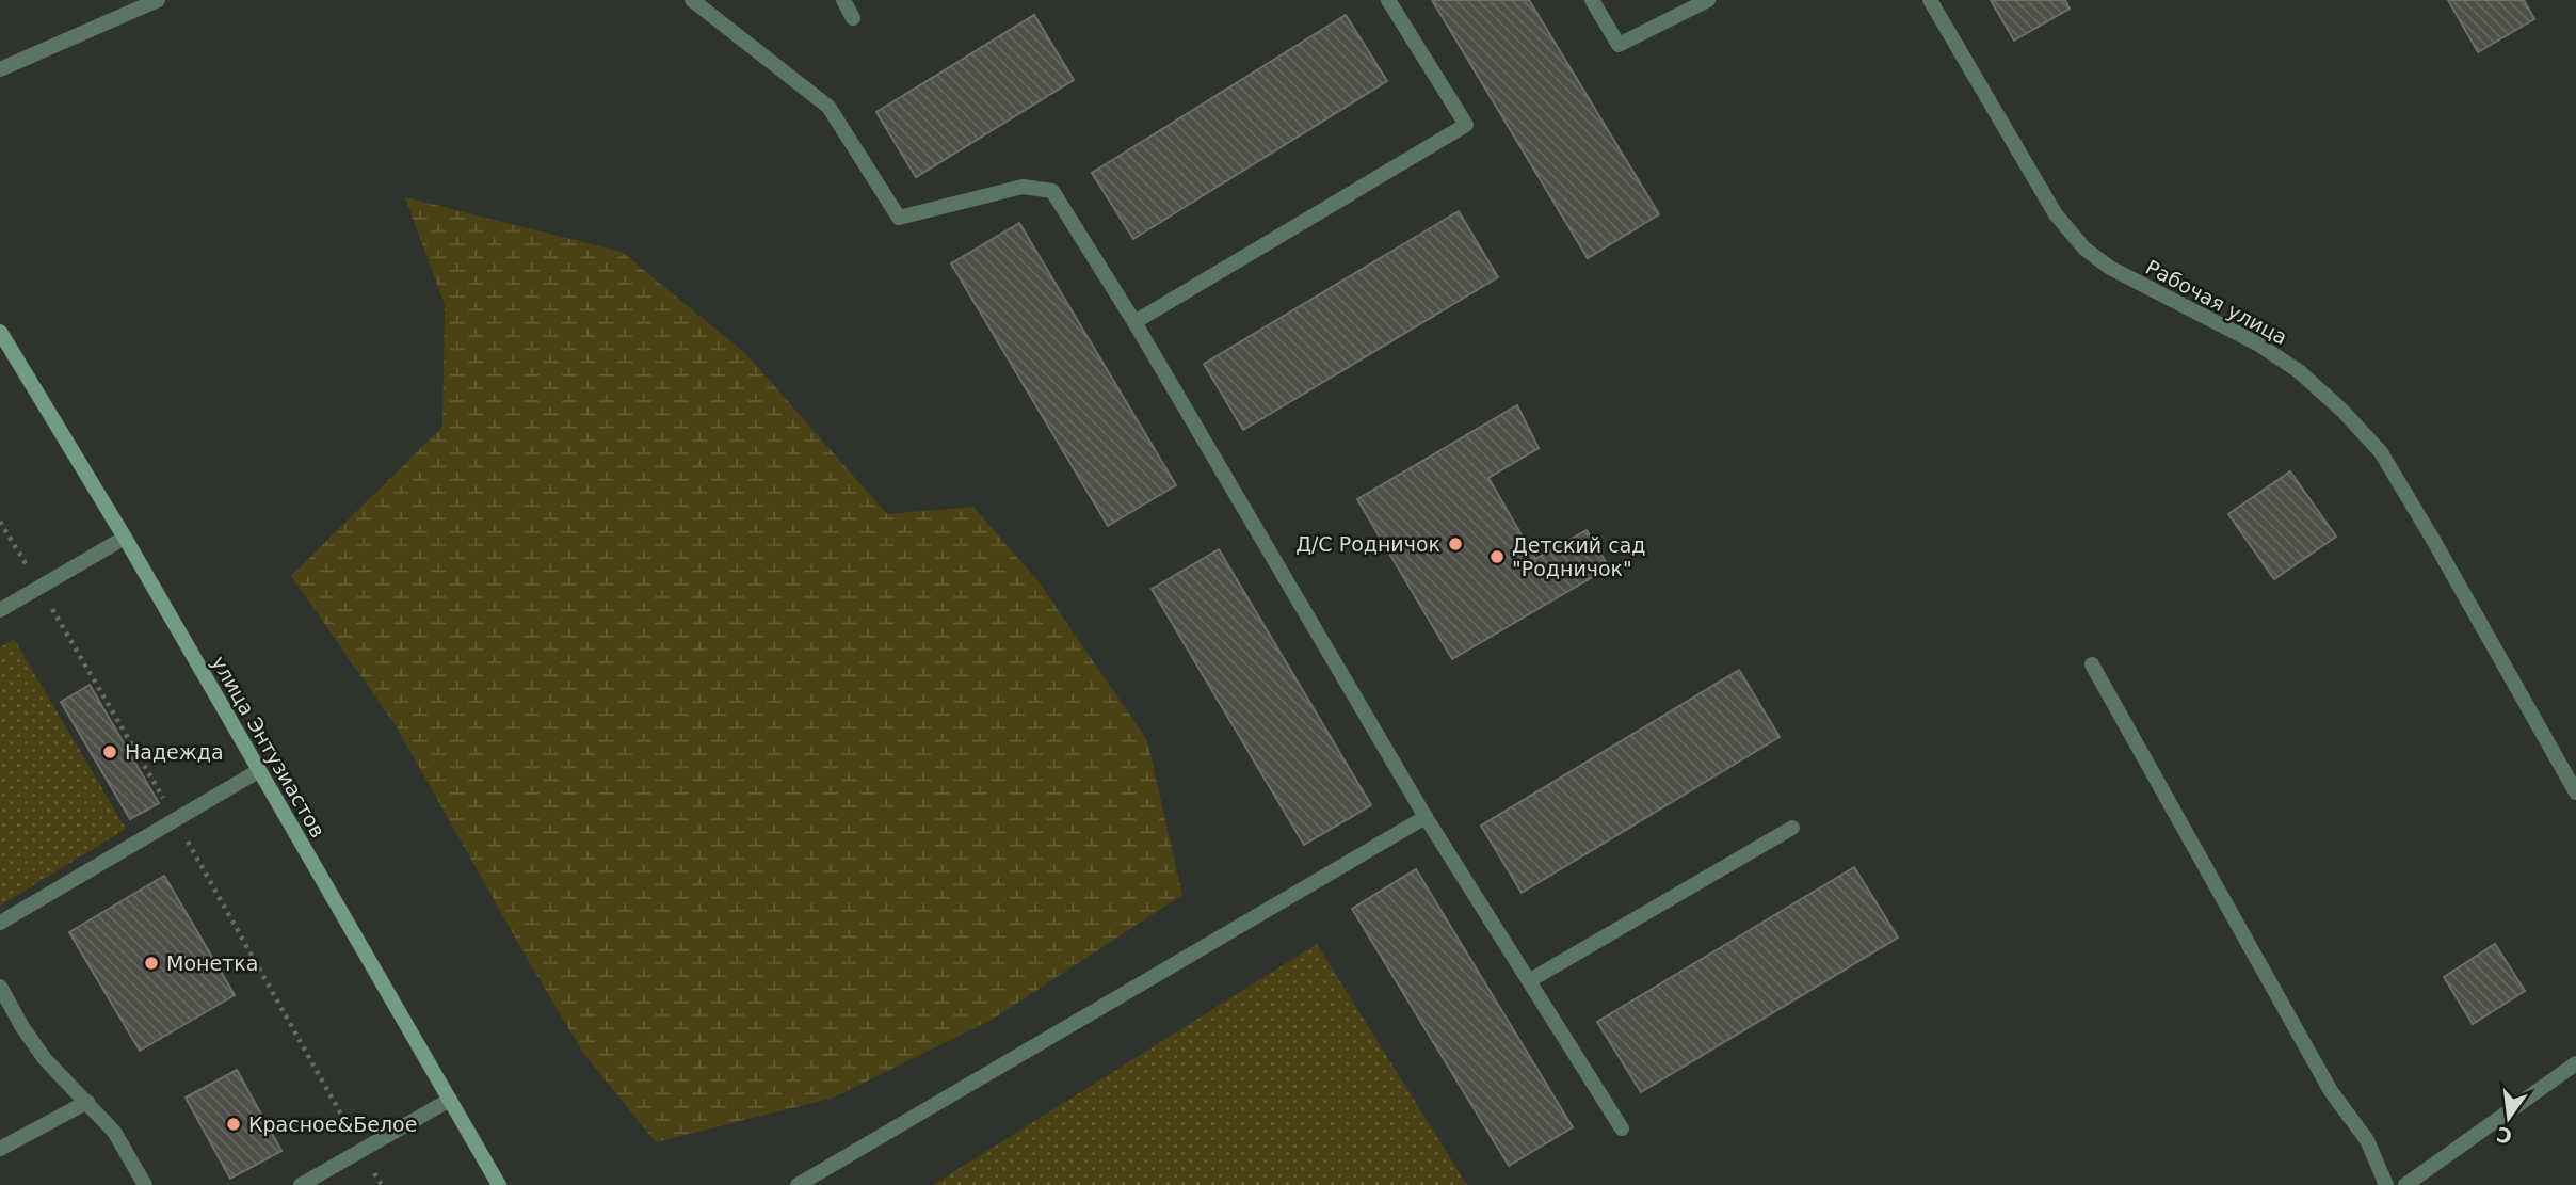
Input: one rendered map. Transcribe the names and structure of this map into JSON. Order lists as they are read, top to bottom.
{
  "streets": {
    "street": ["Рабочая улица", "улица Энтузиастов"]
  },
  "places": [
    "Д/С Родничок",
    "Детский сад \"Родничок\"",
    "Надежда",
    "Монетка",
    "Красное&Белое"
  ],
  "north": "bottom"
}
